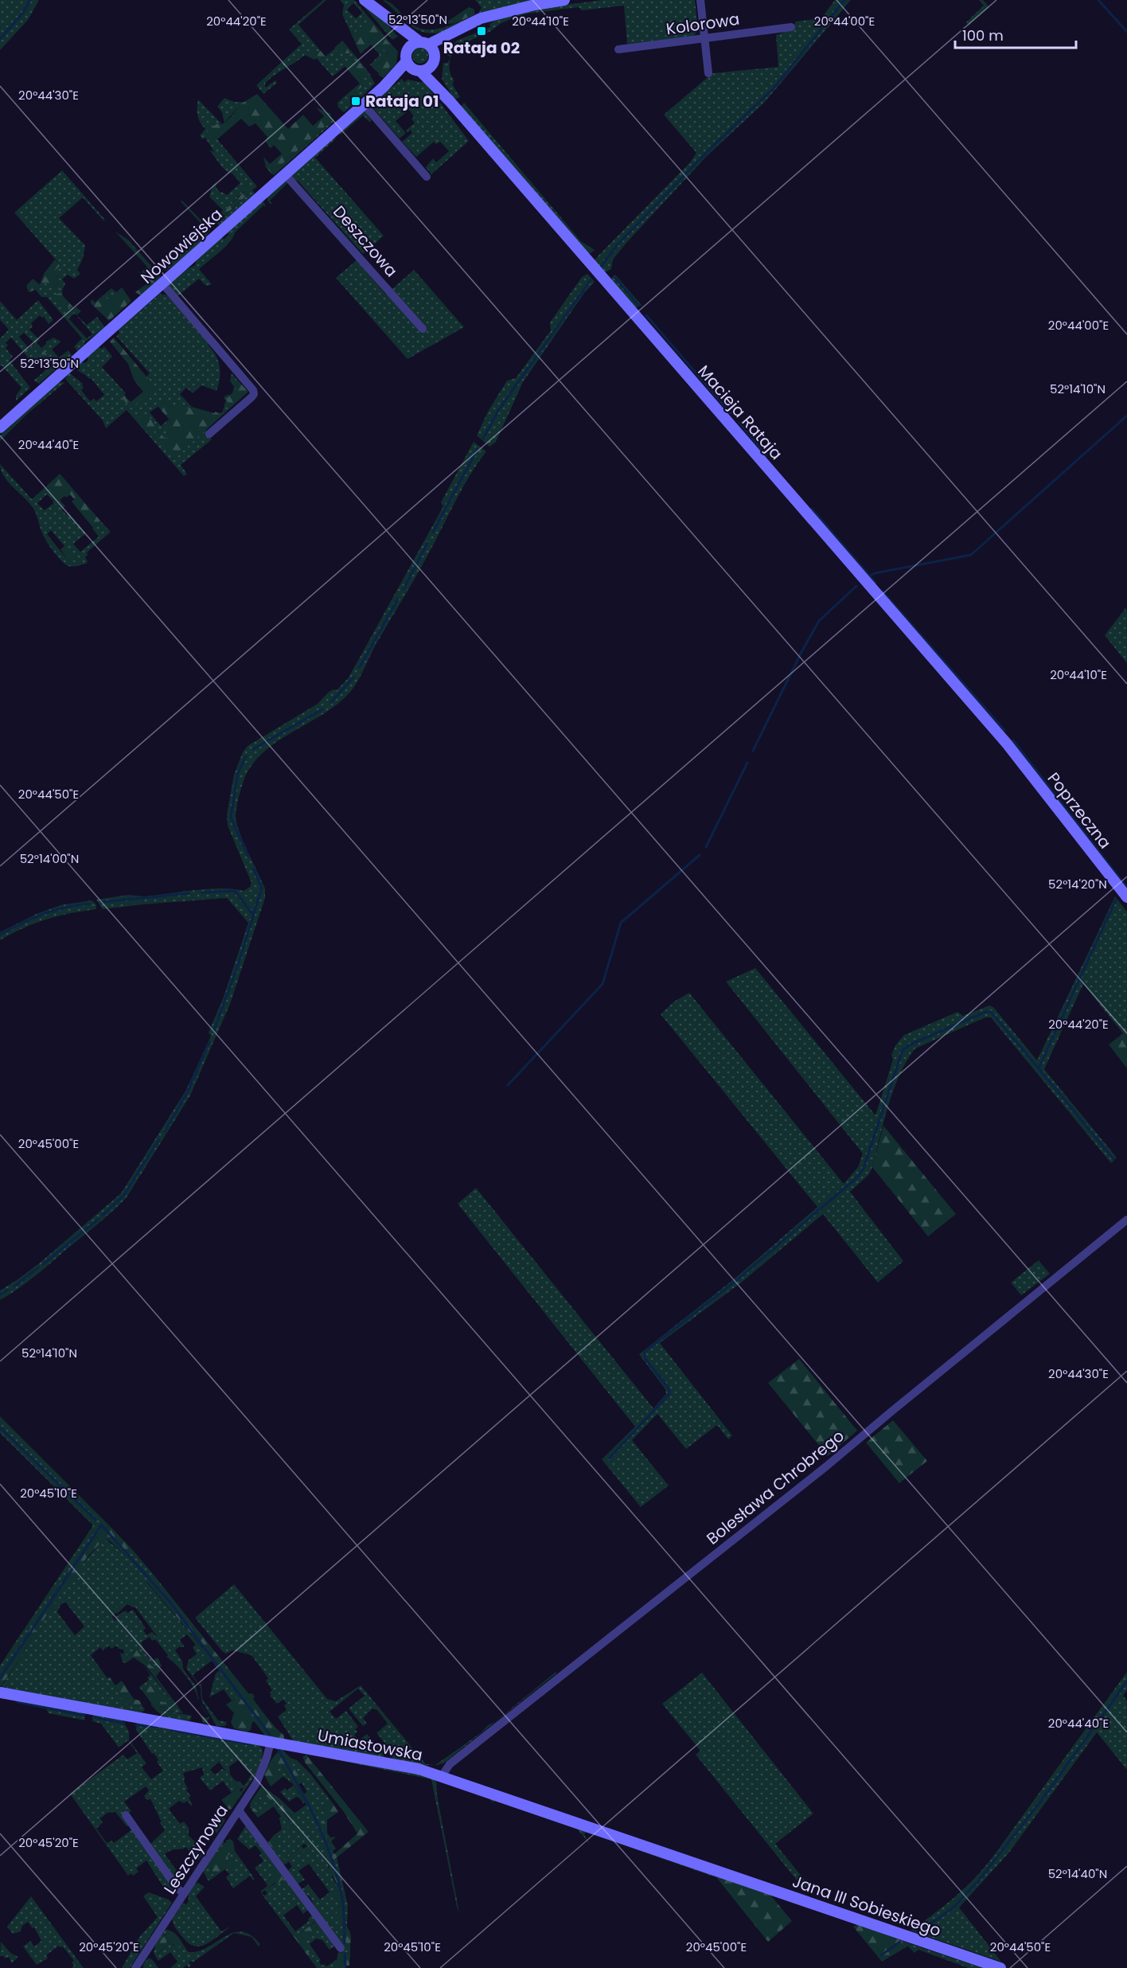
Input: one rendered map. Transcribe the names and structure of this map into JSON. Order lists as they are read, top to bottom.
{
  "streets": {
    "street": [
      "Kolorowa",
      "Deszczowa",
      "Nowowiejska",
      "Macieja Rataja",
      "Poprzeczna",
      "Bolesława Chrobrego",
      "Umiastowska",
      "Leszczynowa",
      "Jana III Sobieskiego"
    ]
  },
  "crossings": [
    ["Deszczowa", "Nowowiejska"],
    ["Nowowiejska", "Macieja Rataja"],
    ["Macieja Rataja", "Poprzeczna"],
    ["Bolesława Chrobrego", "Umiastowska"],
    ["Umiastowska", "Leszczynowa"],
    ["Umiastowska", "Jana III Sobieskiego"]
  ],
  "places": {
    "transit": ["Rataja 02", "Rataja 01"]
  },
  "scale_bar": "100 m",
  "coordinates": [
    "52°13'50\"N",
    "20°44'20\"E",
    "20°44'10\"E",
    "20°44'00\"E",
    "20°44'30\"E",
    "52°14'10\"N",
    "20°44'40\"E",
    "20°44'50\"E",
    "52°14'00\"N",
    "52°14'20\"N",
    "20°45'00\"E",
    "20°45'10\"E",
    "20°45'20\"E",
    "52°14'40\"N"
  ]
}
